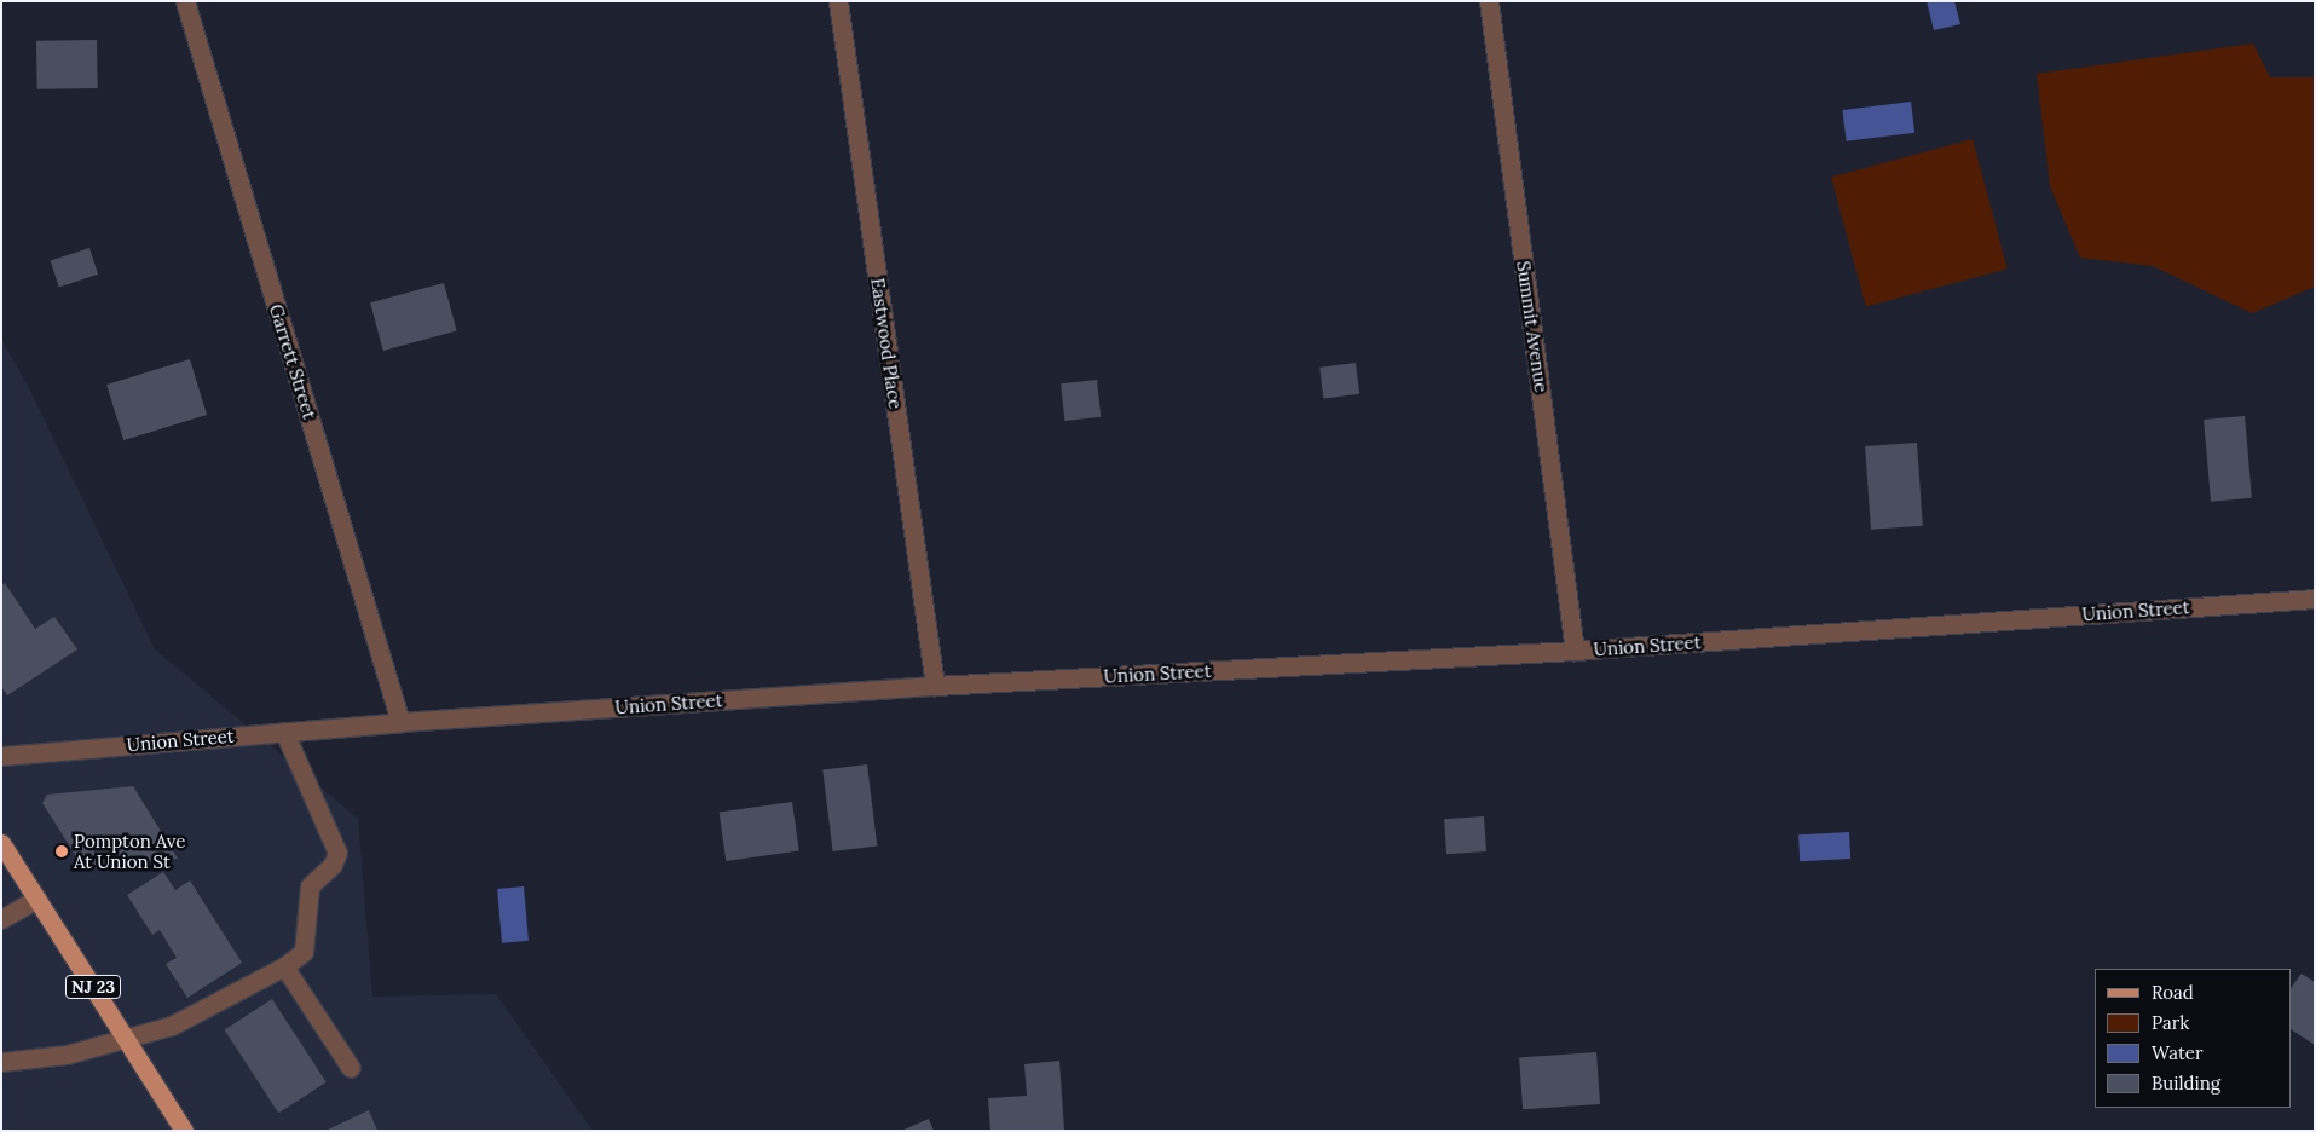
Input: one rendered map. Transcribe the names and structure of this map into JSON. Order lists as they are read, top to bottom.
{
  "streets": {
    "main road": ["NJ 23"],
    "street": [
      "Summit Avenue",
      "Eastwood Place",
      "Garrett Street",
      "Union Street"
    ]
  },
  "crossings": [
    ["Summit Avenue", "Union Street"],
    ["Eastwood Place", "Union Street"],
    ["Garrett Street", "Union Street"]
  ],
  "places": ["Pompton Ave At Union St"],
  "legend": [
    "Road",
    "Park",
    "Water",
    "Building"
  ]
}
